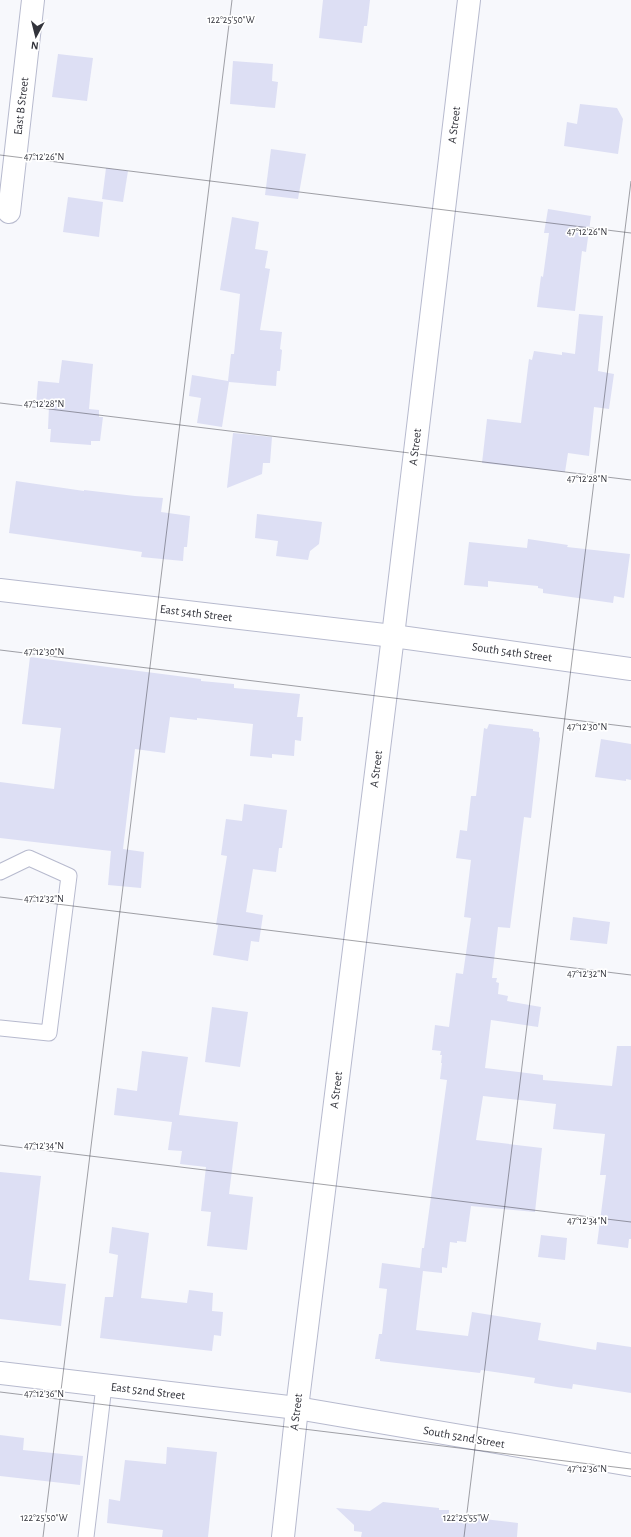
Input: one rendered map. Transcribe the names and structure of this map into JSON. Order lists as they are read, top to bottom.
{
  "streets": {
    "street": [
      "East B Street",
      "A Street",
      "East 54th Street",
      "South 54th Street",
      "East 52nd Street",
      "South 52nd Street"
    ]
  },
  "crossings": [
    ["A Street", "East 54th Street"],
    ["A Street", "South 54th Street"],
    ["A Street", "East 52nd Street"],
    ["A Street", "South 52nd Street"],
    ["East 54th Street", "South 54th Street"],
    ["East 52nd Street", "South 52nd Street"]
  ],
  "north": "bottom",
  "coordinates": [
    "122°25'50\"W",
    "47°12'26\"N",
    "47°12'28\"N",
    "47°12'30\"N",
    "47°12'32\"N",
    "47°12'34\"N",
    "47°12'36\"N",
    "122°25'55\"W"
  ]
}
